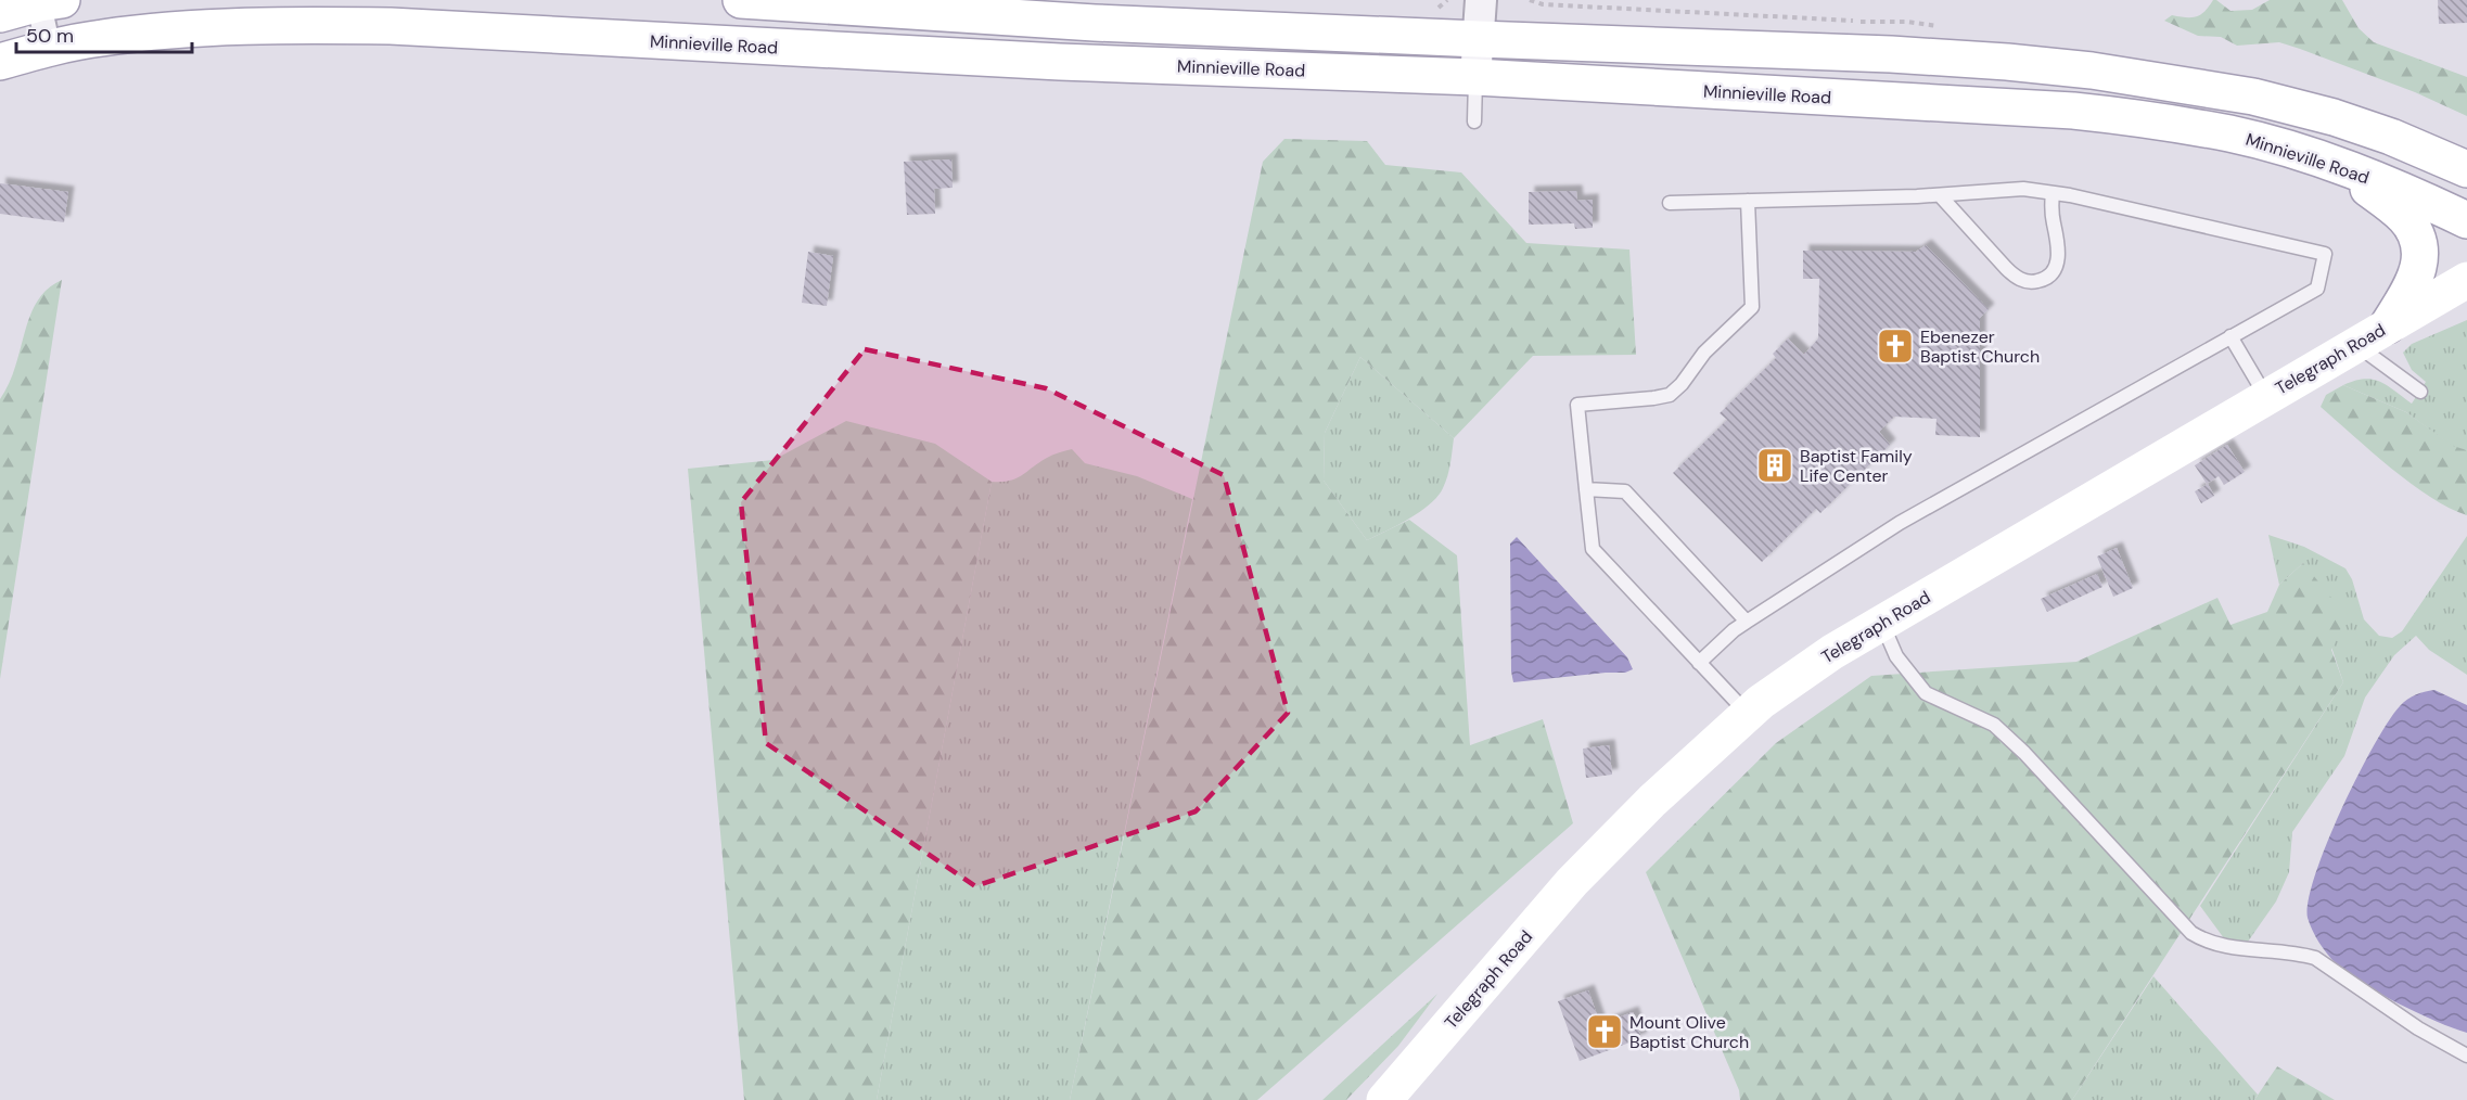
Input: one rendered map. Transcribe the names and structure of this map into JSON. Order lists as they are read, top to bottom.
{
  "streets": {
    "main road": ["Minnieville Road", "Telegraph Road"]
  },
  "places": {
    "church": ["Ebenezer Baptist Church", "Mount Olive Baptist Church"],
    "building": ["Baptist Family Life Center"]
  },
  "scale_bar": "50 m"
}
